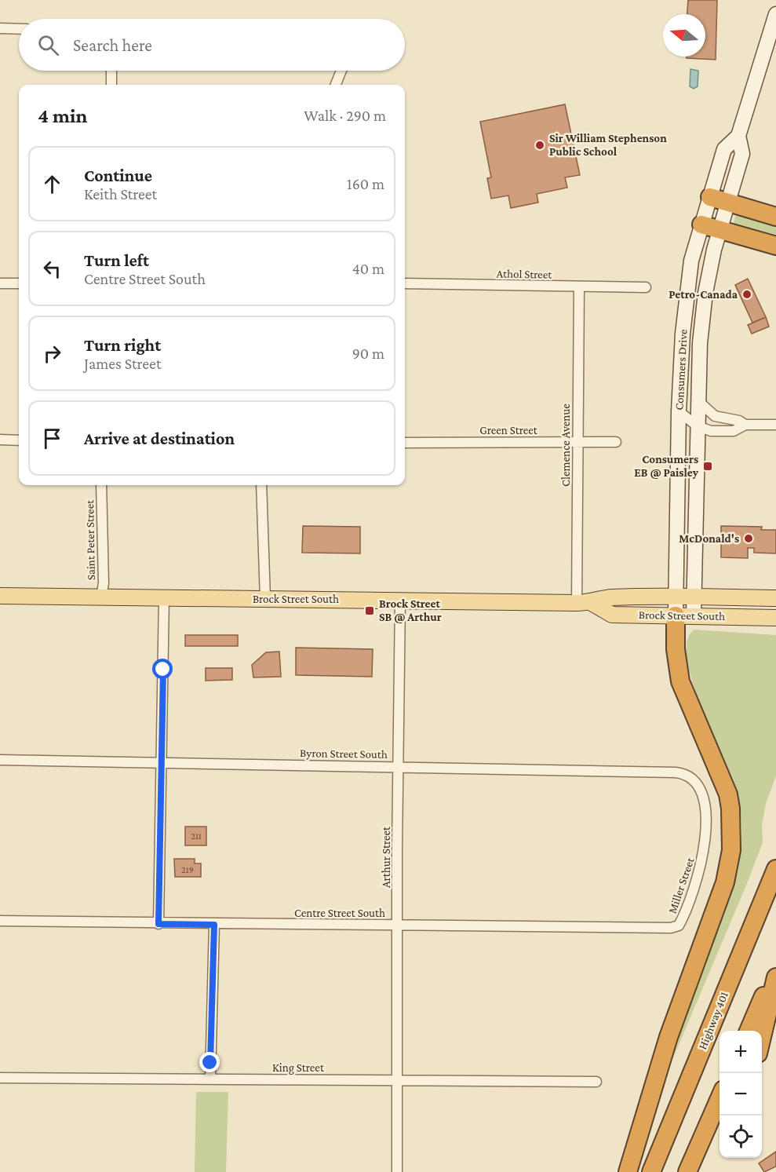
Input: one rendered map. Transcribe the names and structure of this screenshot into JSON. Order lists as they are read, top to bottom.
{
  "streets": {
    "highway": ["Highway 401"],
    "main road": ["Consumers Drive", "Brock Street South"],
    "street": [
      "Athol Street",
      "Green Street",
      "Clemence Avenue",
      "Saint Peter Street",
      "Byron Street South",
      "Arthur Street",
      "Miller Street",
      "Centre Street South",
      "King Street"
    ]
  },
  "crossings": [
    ["Athol Street", "Clemence Avenue"],
    ["Consumers Drive", "Brock Street South"],
    ["Green Street", "Clemence Avenue"],
    ["Clemence Avenue", "Brock Street South"],
    ["Saint Peter Street", "Brock Street South"],
    ["Brock Street South", "Arthur Street"],
    ["Byron Street South", "Arthur Street"],
    ["Byron Street South", "Miller Street"],
    ["Arthur Street", "Centre Street South"],
    ["Arthur Street", "King Street"],
    ["Miller Street", "Centre Street South"]
  ],
  "places": {
    "other": ["Sir William Stephenson Public School", "Petro-Canada", "McDonald's"],
    "transit": ["Consumers EB @ Paisley", "Brock Street SB @ Arthur"]
  },
  "house_numbers": ["211", "219"],
  "north": "left",
  "page": {
    "search": "Search here",
    "heading": ["4 min", "Walk · 290 m"],
    "list": [
      ["Continue", "Keith Street", "160 m"],
      ["Turn left", "Centre Street South", "40 m"],
      ["Turn right", "James Street", "90 m"],
      "Arrive at destination"
    ],
    "map_buttons": ["+", "−"]
  }
}
